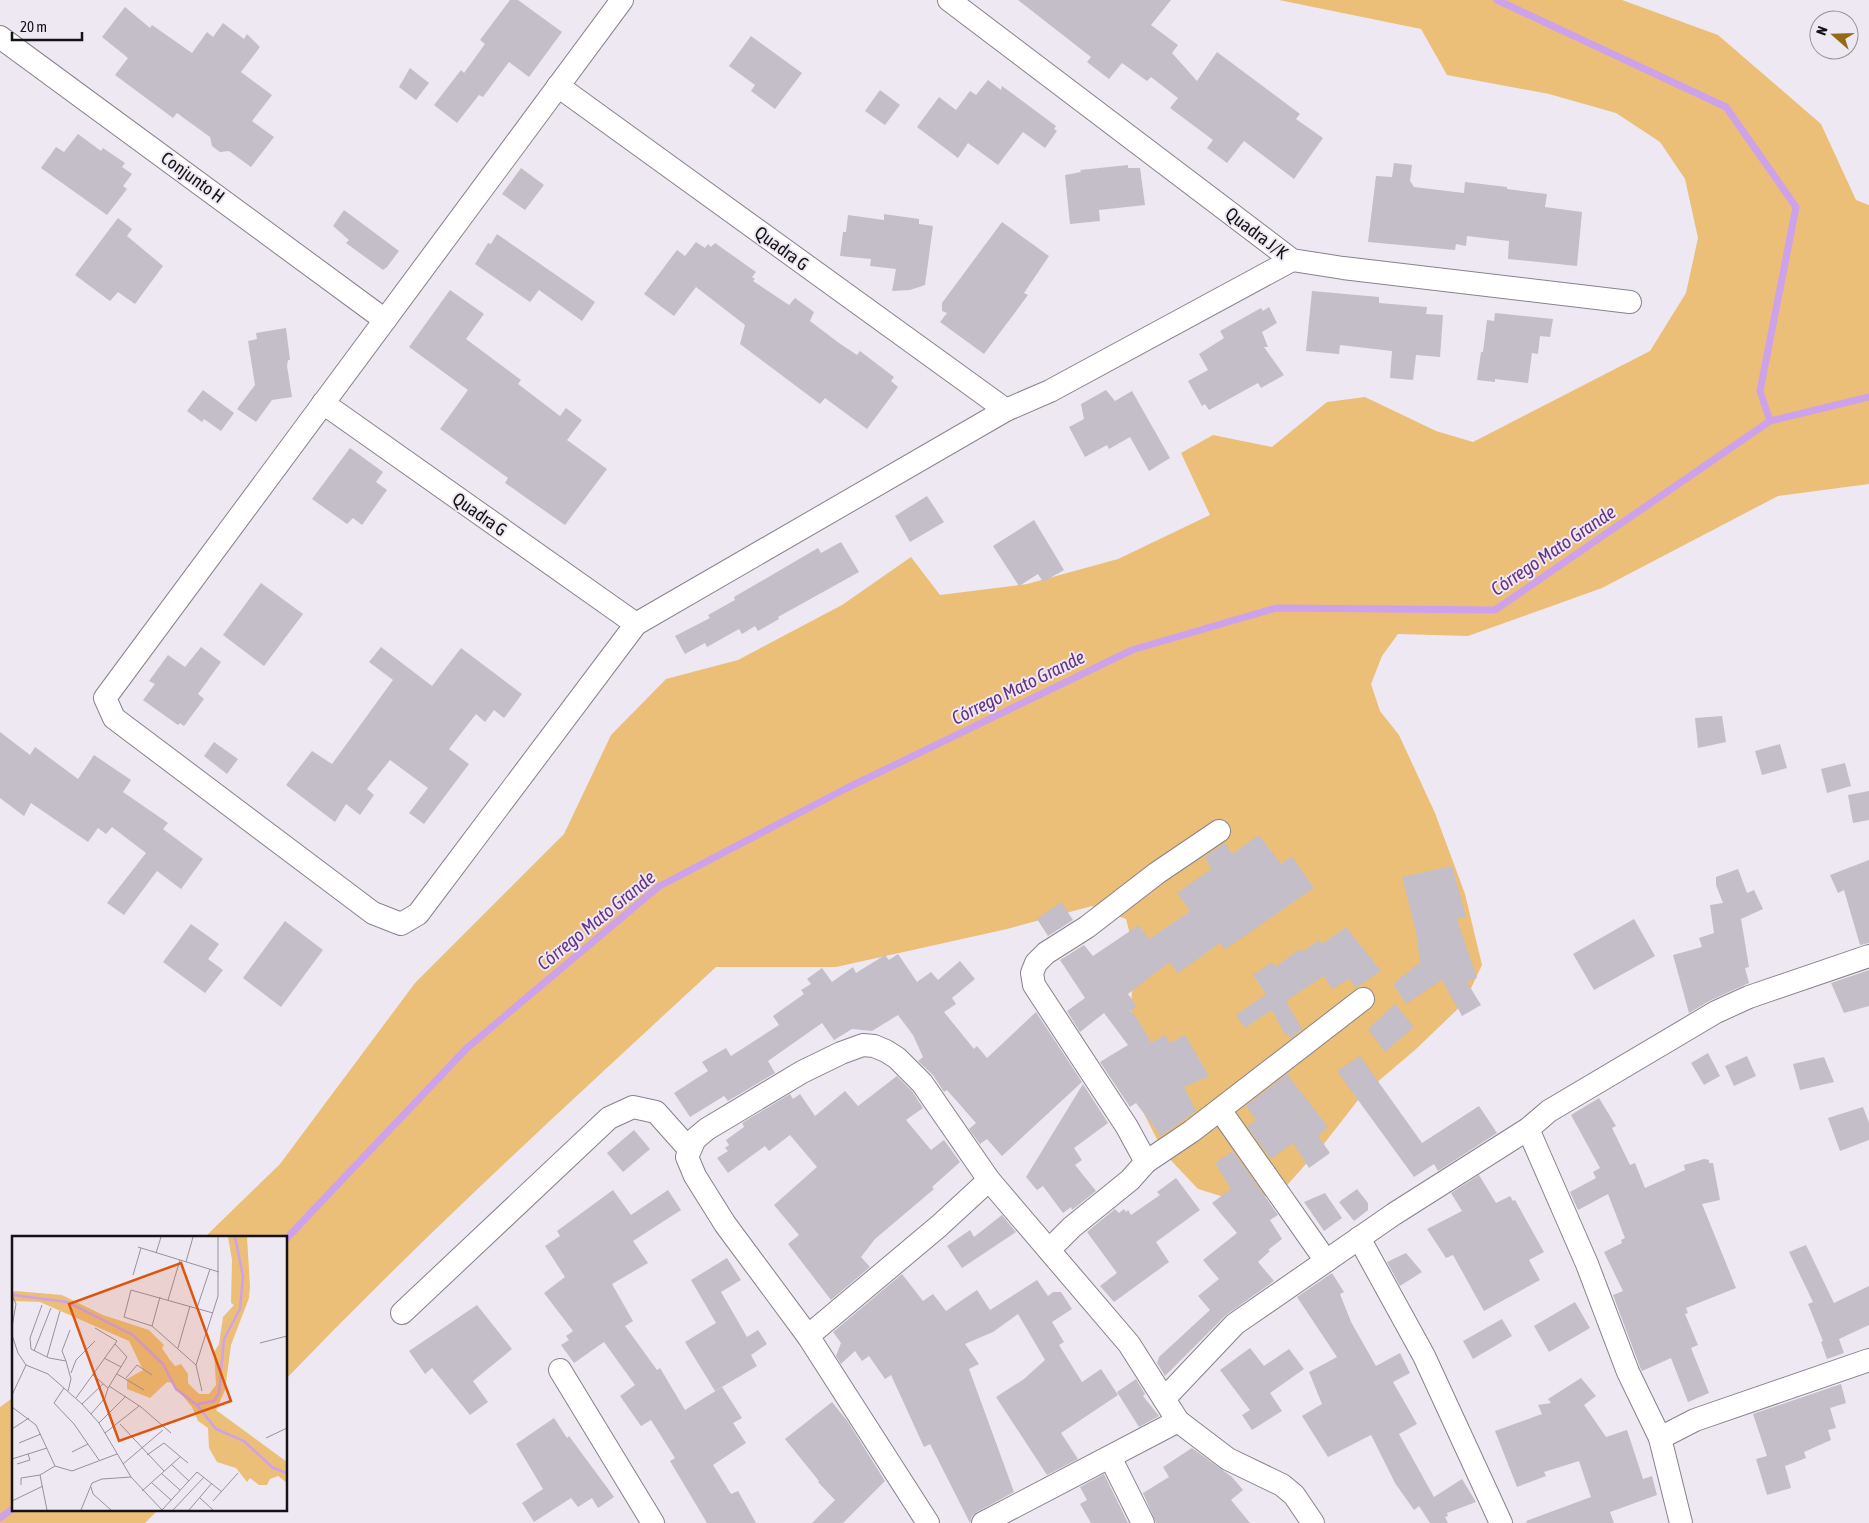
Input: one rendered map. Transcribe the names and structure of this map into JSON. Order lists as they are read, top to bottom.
{
  "streets": {
    "street": ["Conjunto H", "Quadra J/K", "Quadra G"]
  },
  "water": ["Córrego Mato Grande"],
  "scale_bar": "20 m",
  "north": "left"
}
